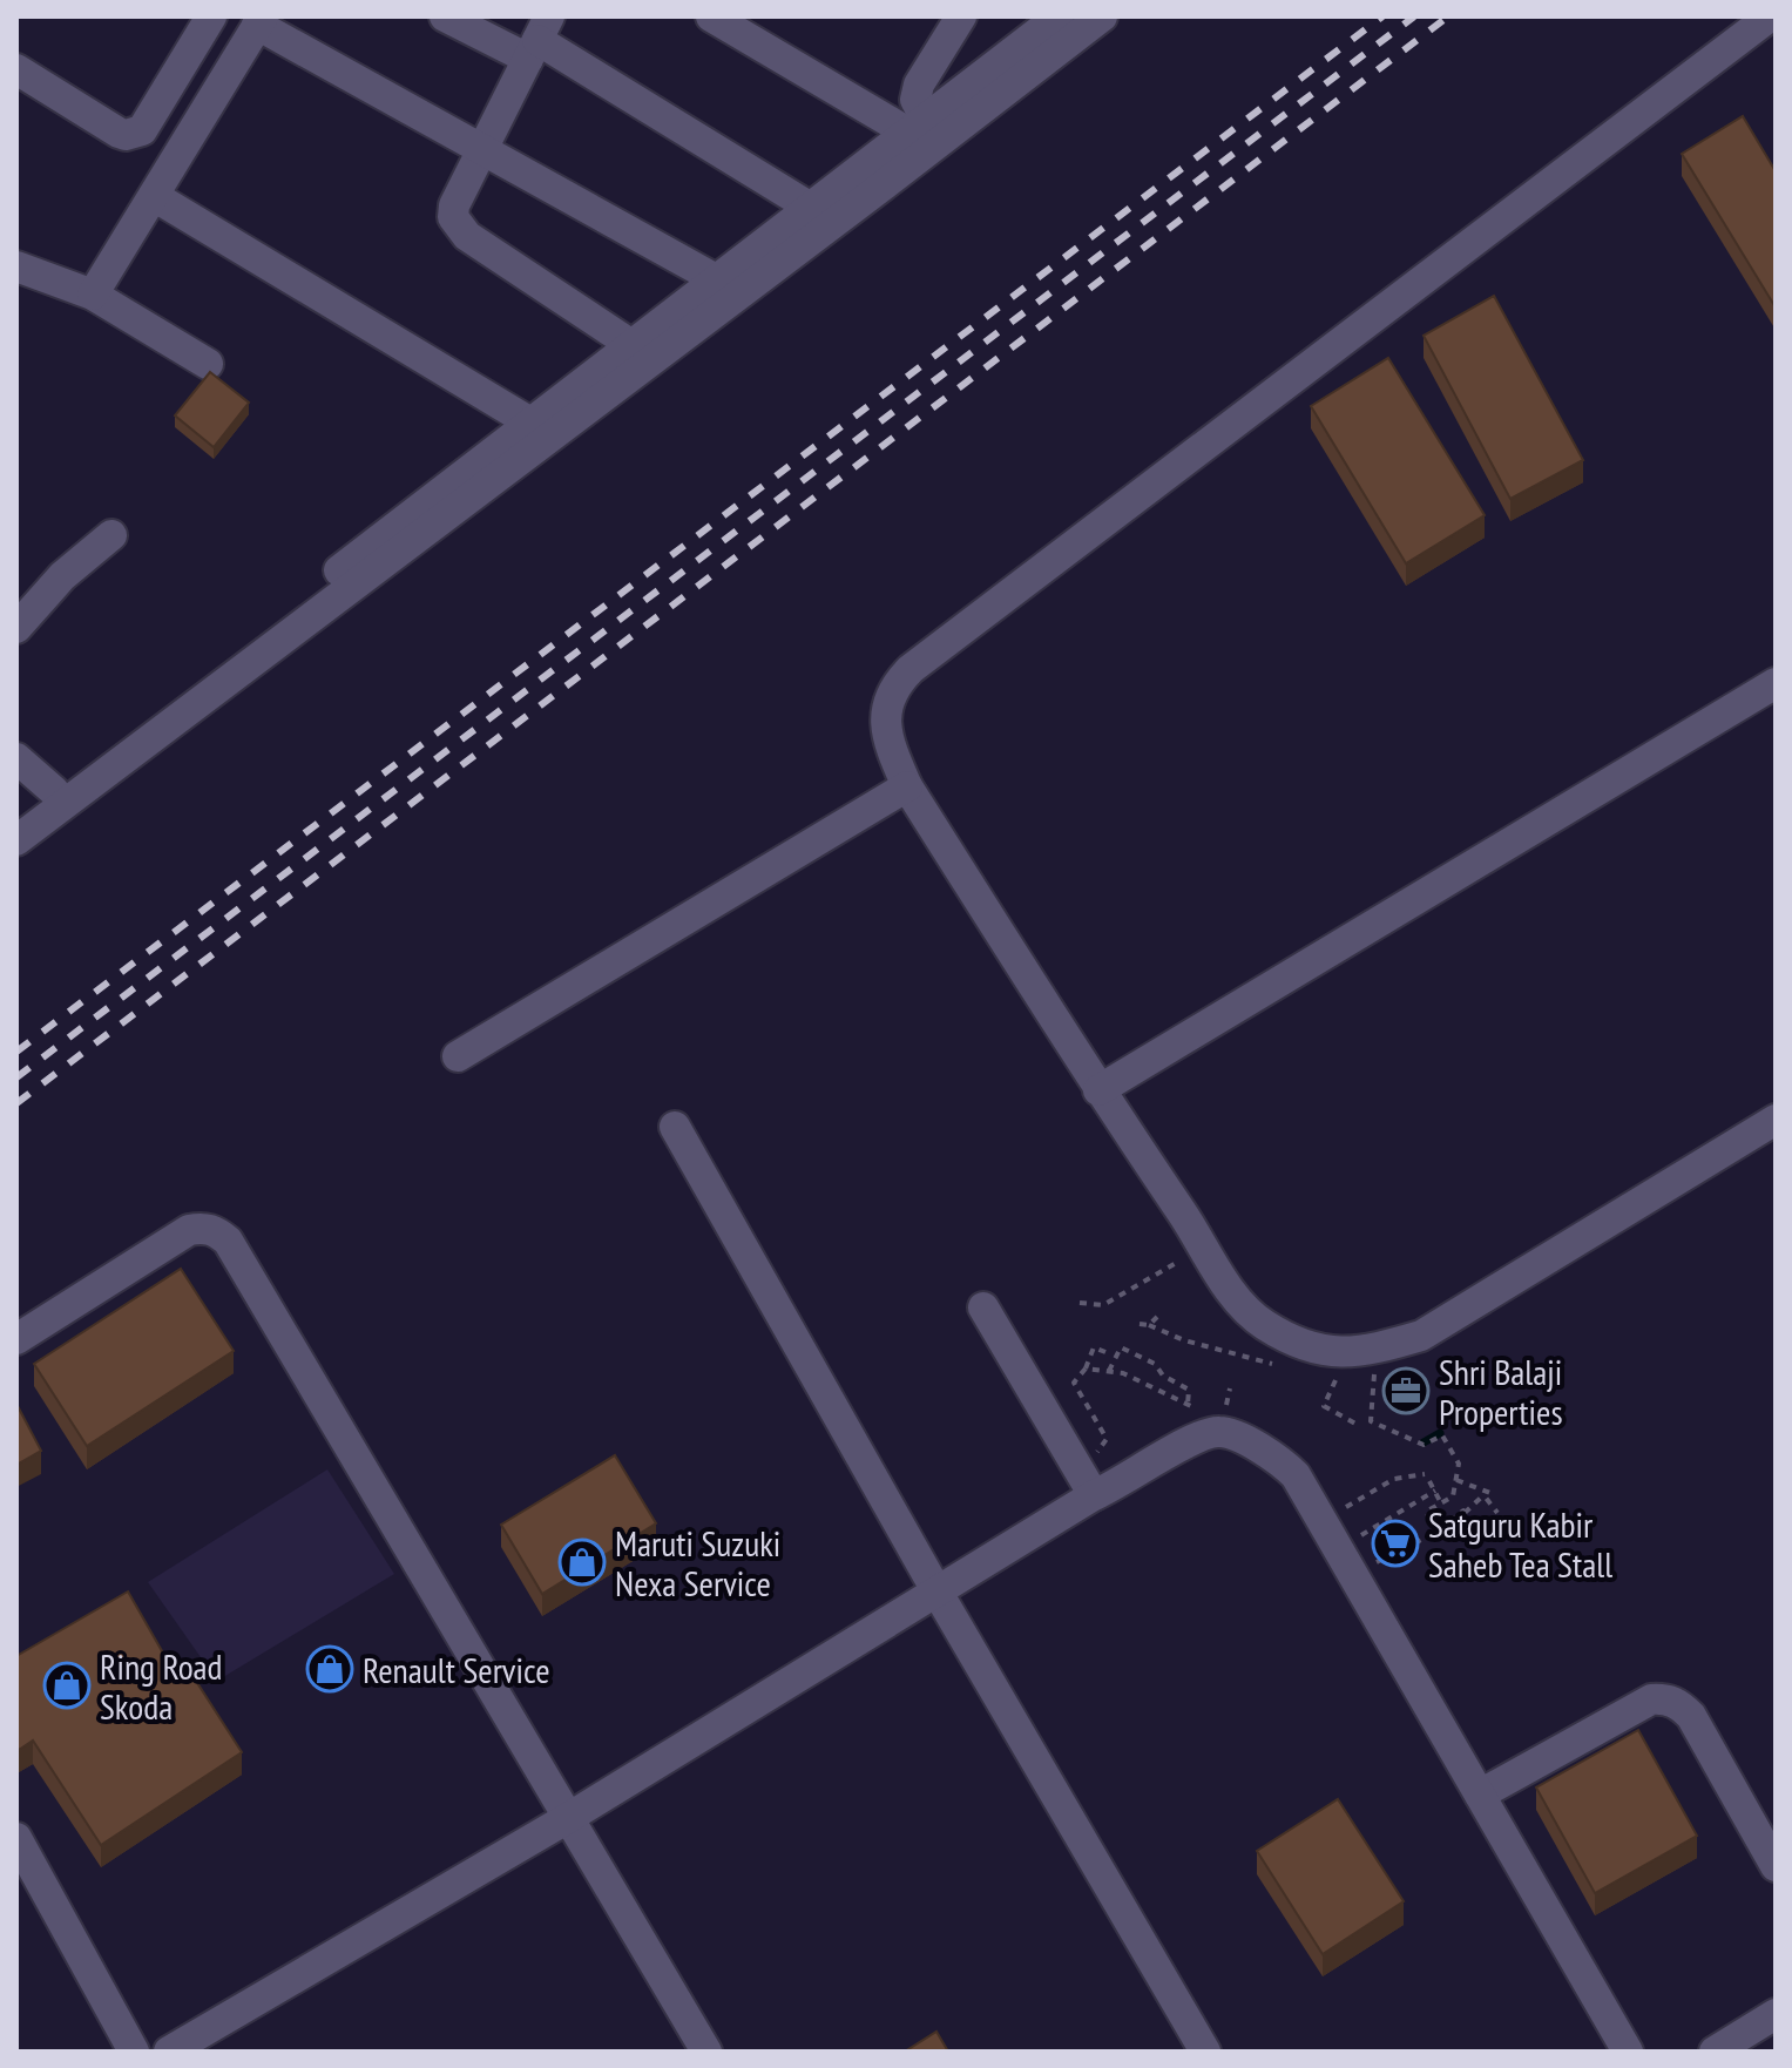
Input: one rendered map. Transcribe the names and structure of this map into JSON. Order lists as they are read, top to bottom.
{
  "places": {
    "office": ["Shri Balaji Properties"],
    "supermarket": ["Satguru Kabir Saheb Tea Stall"],
    "shop": ["Maruti Suzuki Nexa Service", "Renault Service", "Ring Road Skoda"]
  }
}
